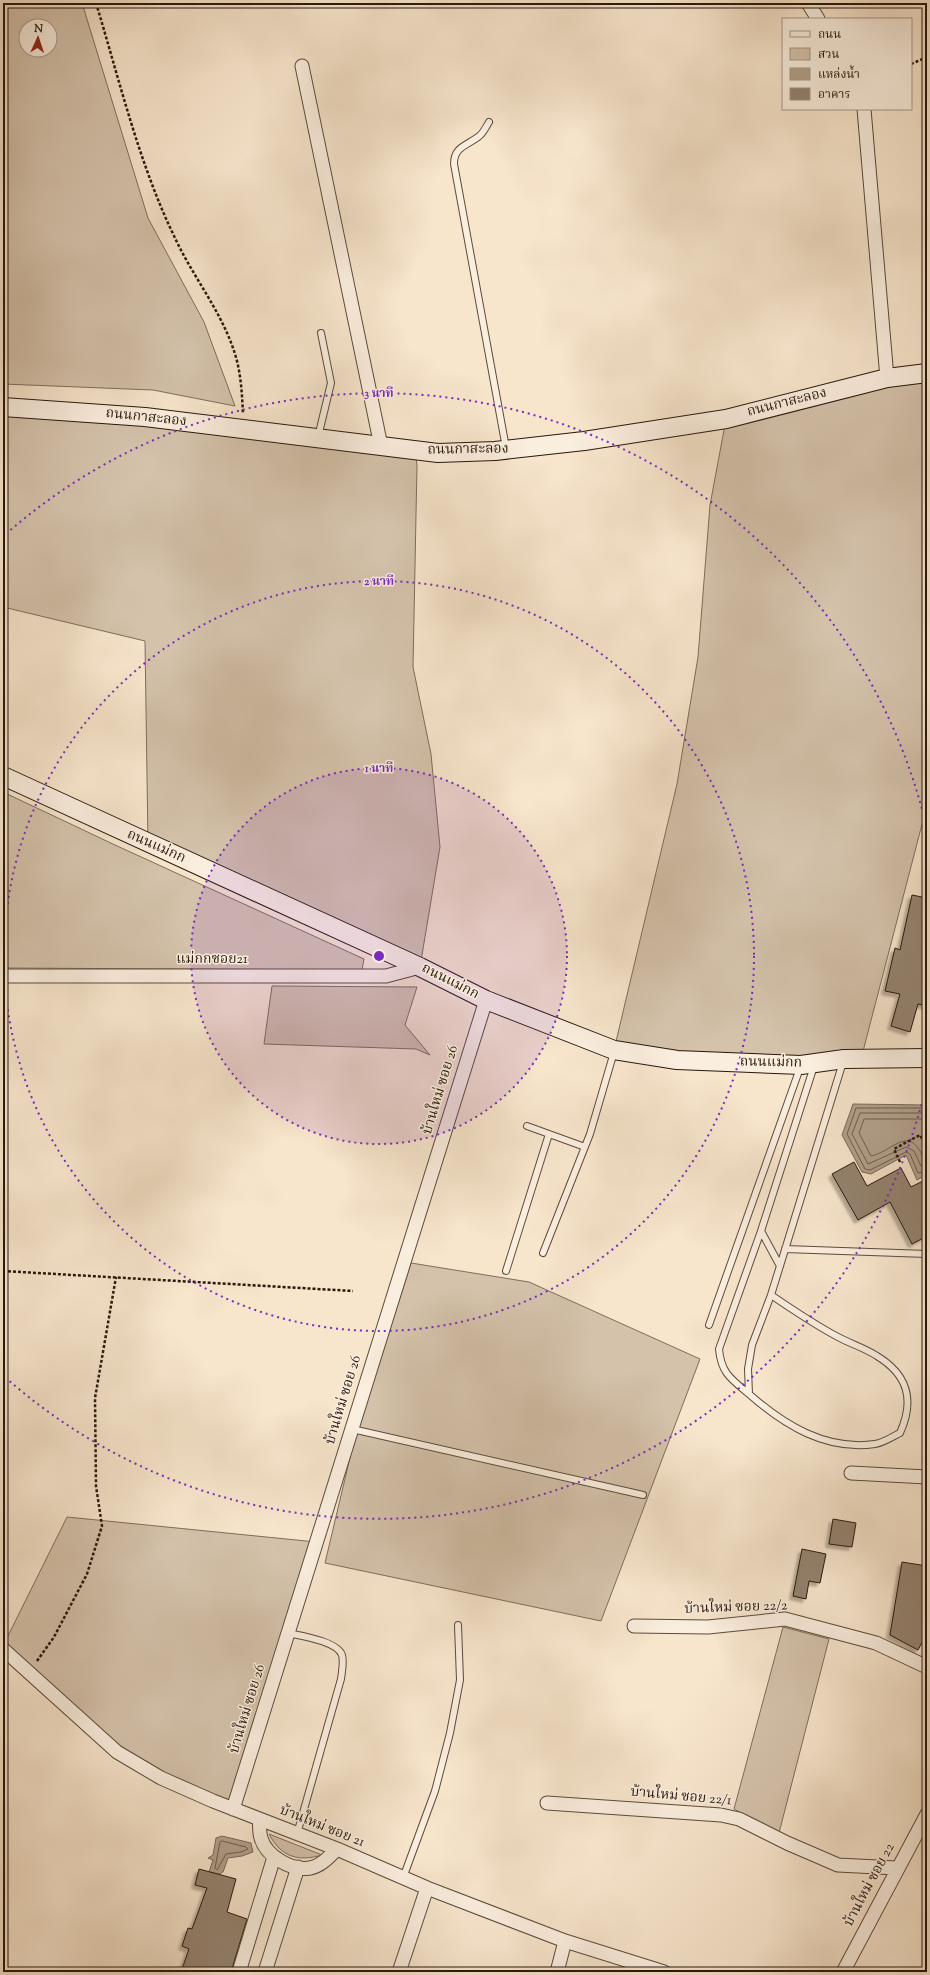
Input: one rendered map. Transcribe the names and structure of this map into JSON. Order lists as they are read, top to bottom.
{
  "streets": {
    "street": [
      "ถนนกาสะลอง",
      "ถนนแม่กก",
      "แม่กกซอย21",
      "บ้านใหม่ ซอย 26",
      "บ้านใหม่ ซอย 22/2",
      "บ้านใหม่ ซอย 22/1",
      "บ้านใหม่ ซอย 21",
      "บ้านใหม่ ซอย 22"
    ]
  },
  "crossings": [
    ["ถนนแม่กก", "แม่กกซอย21"],
    ["ถนนแม่กก", "บ้านใหม่ ซอย 26"],
    ["บ้านใหม่ ซอย 26", "บ้านใหม่ ซอย 21"],
    ["บ้านใหม่ ซอย 22/1", "บ้านใหม่ ซอย 22"]
  ],
  "legend": [
    "ถนน",
    "สวน",
    "แหล่งน้ำ",
    "อาคาร"
  ],
  "north": "top",
  "rings": ["3 นาที", "2 นาที", "1 นาที"]
}
